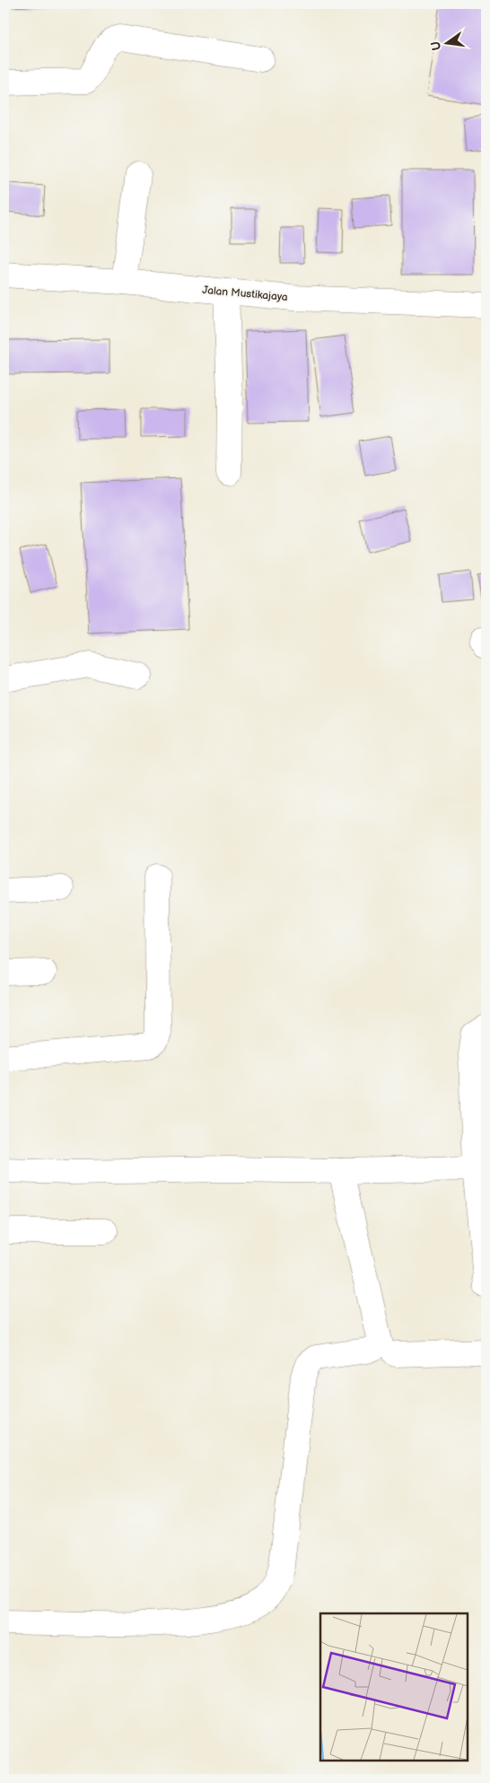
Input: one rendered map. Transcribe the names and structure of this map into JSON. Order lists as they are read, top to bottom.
{
  "streets": {
    "street": ["Jalan Mustikajaya"]
  },
  "north": "left"
}
